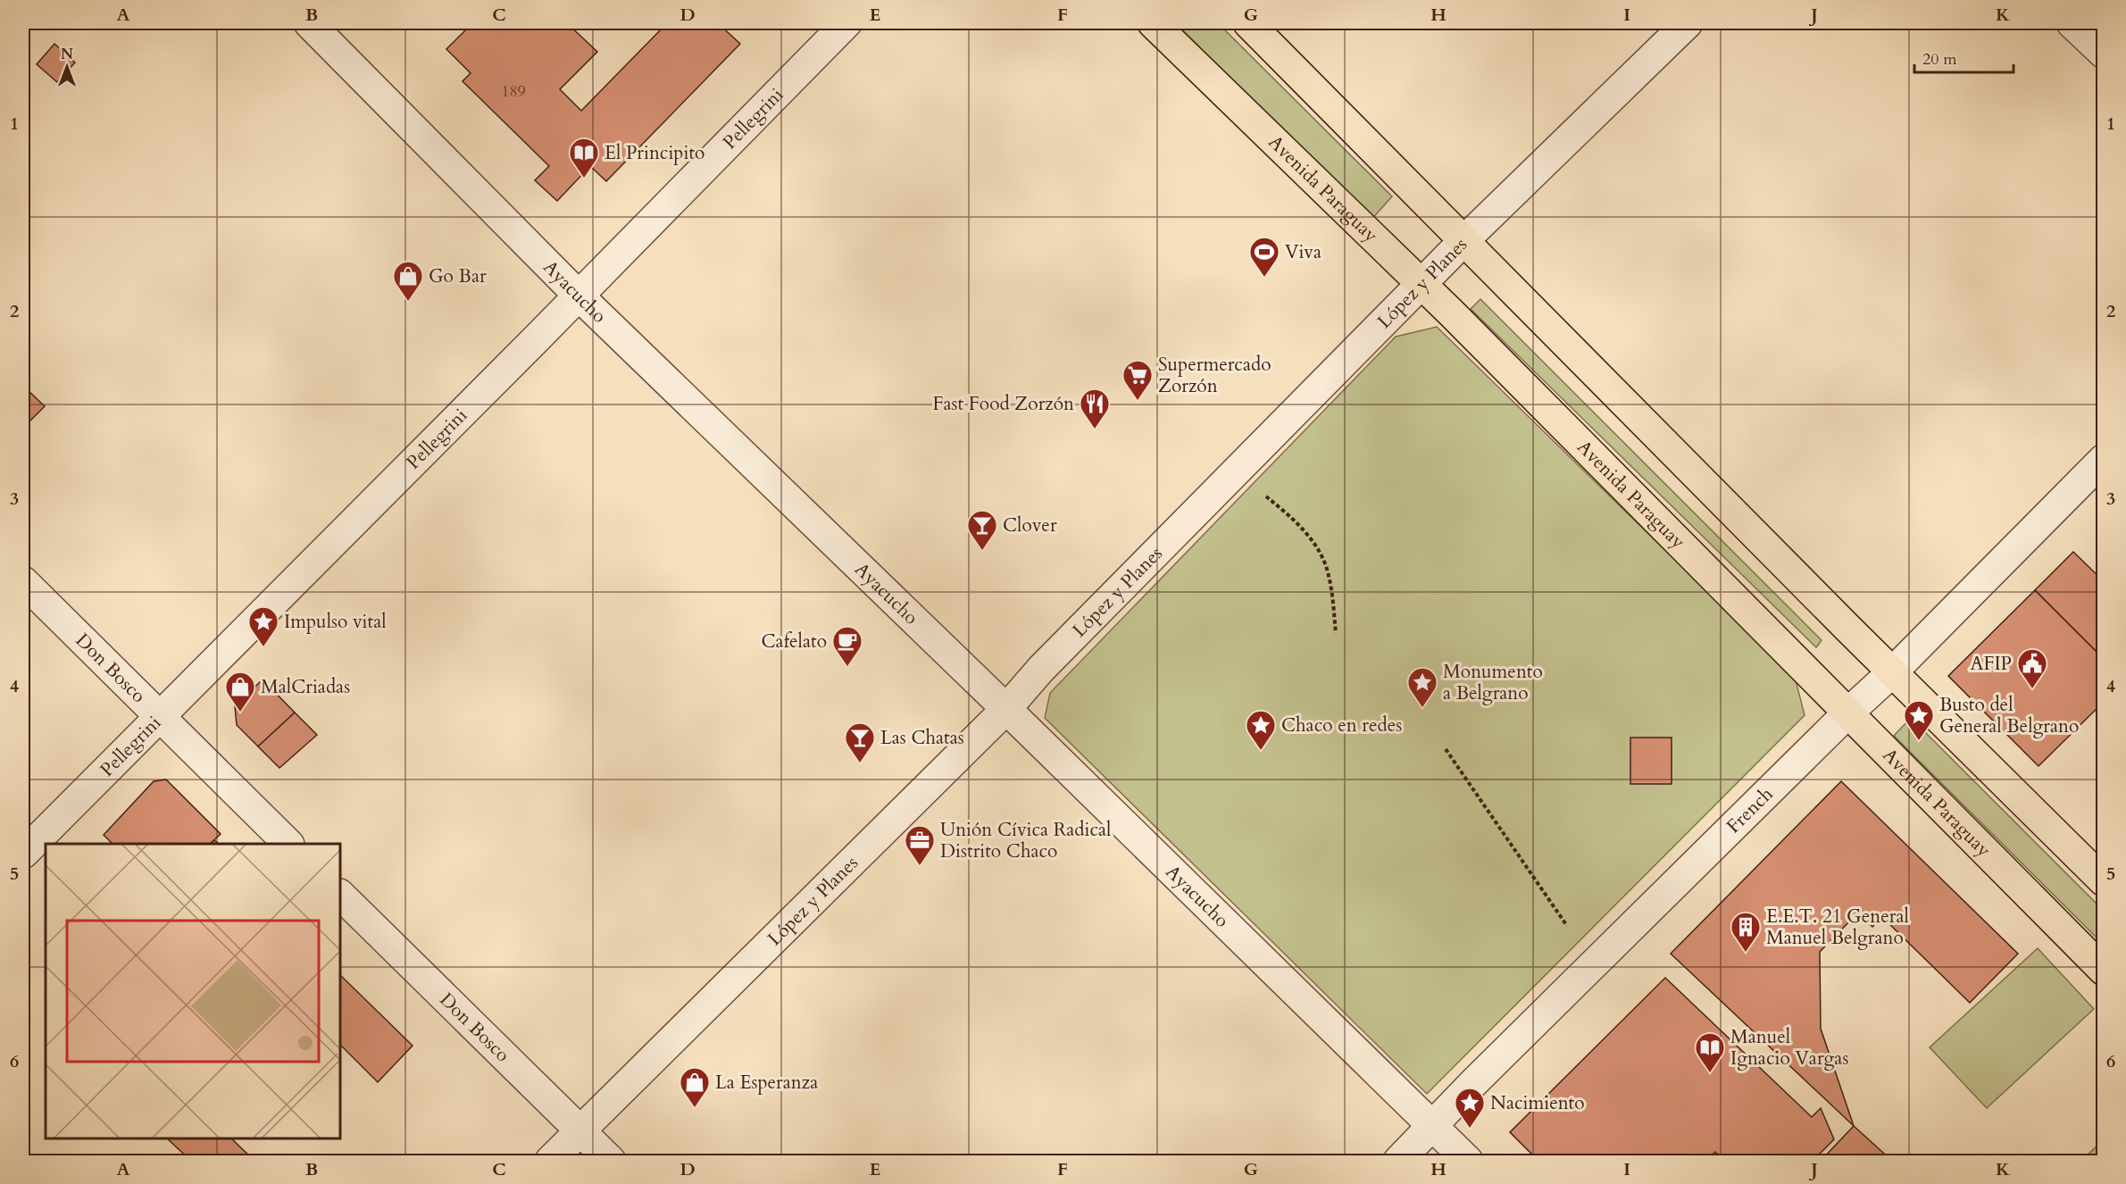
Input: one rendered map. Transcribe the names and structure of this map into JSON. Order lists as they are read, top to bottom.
{
  "streets": {
    "main road": ["Avenida Paraguay"],
    "street": [
      "Pellegrini",
      "López y Planes",
      "Ayacucho",
      "Don Bosco",
      "French"
    ]
  },
  "crossings": [
    ["Pellegrini", "Ayacucho"],
    ["Pellegrini", "Don Bosco"],
    ["Avenida Paraguay", "López y Planes"],
    ["Avenida Paraguay", "French"],
    ["López y Planes", "Ayacucho"],
    ["López y Planes", "Don Bosco"],
    ["Ayacucho", "French"]
  ],
  "places": {
    "library": ["El Principito", "Manuel Ignacio Vargas"],
    "sports": ["Viva"],
    "shop": ["Go Bar", "MalCriadas", "La Esperanza"],
    "supermarket": ["Supermercado Zorzón"],
    "restaurant": ["Fast Food Zorzón"],
    "bar": ["Clover", "Las Chatas"],
    "place": [
      "Impulso vital",
      "Monumento a Belgrano",
      "Busto del General Belgrano",
      "Chaco en redes",
      "Nacimiento"
    ],
    "cafe": ["Cafelato"],
    "public building": ["AFIP"],
    "office": ["Unión Cívica Radical Distrito Chaco"],
    "building": ["E.E.T. 21 General Manuel Belgrano"]
  },
  "house_numbers": ["189"],
  "scale_bar": "20 m",
  "north": "top",
  "grid": {
    "columns": [
      "A",
      "B",
      "C",
      "D",
      "E",
      "F",
      "G",
      "H",
      "I",
      "J",
      "K"
    ],
    "rows": [
      "1",
      "2",
      "3",
      "4",
      "5",
      "6"
    ]
  }
}
